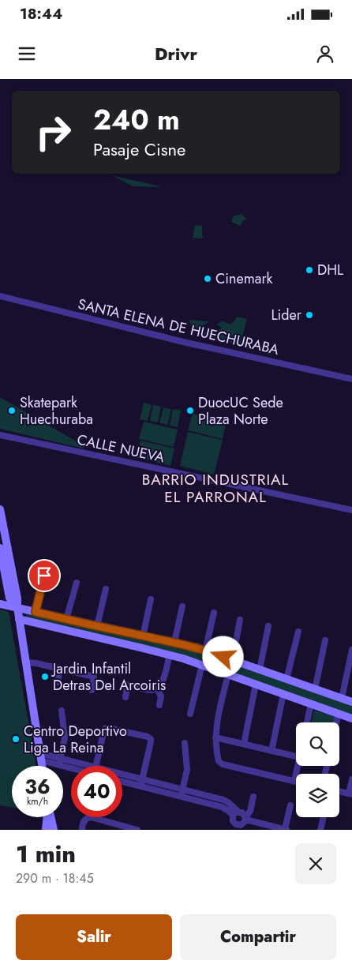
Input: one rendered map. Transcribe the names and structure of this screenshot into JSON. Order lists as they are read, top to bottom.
{
  "streets": {
    "street": ["SANTA ELENA DE HUECHURABA", "CALLE NUEVA"]
  },
  "districts": ["BARRIO INDUSTRIAL EL PARRONAL"],
  "places": [
    "DHL",
    "Cinemark",
    "Lider",
    "Skatepark Huechuraba",
    "DuocUC Sede Plaza Norte",
    "Jardin Infantil Detras Del Arcoiris",
    "Centro Deportivo Liga La Reina"
  ],
  "page": {
    "status": "18:44",
    "header": "Drivr",
    "turn": ["240 m", "Pasaje Cisne"],
    "speed": "36 km/h",
    "limit": "40",
    "heading": ["1 min", "290 m · 18:45"],
    "buttons": ["Salir", "Compartir"]
  }
}
